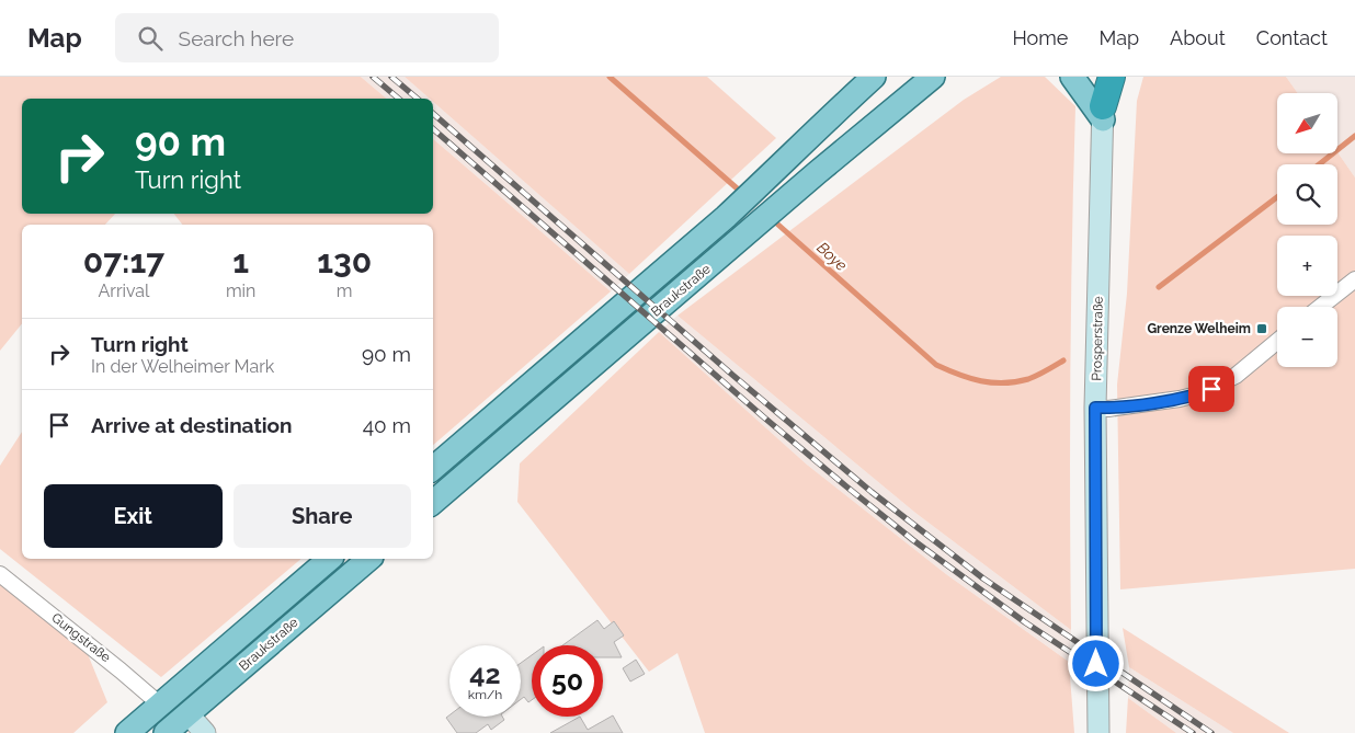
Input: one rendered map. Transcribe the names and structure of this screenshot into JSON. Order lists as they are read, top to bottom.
{
  "streets": {
    "main road": ["Braukstraße", "Prosperstraße"],
    "street": ["Gungstraße"]
  },
  "crossings": [
    ["Braukstraße", "Gungstraße"]
  ],
  "water": ["Boye"],
  "places": {
    "transit": ["Grenze Welheim"]
  },
  "north": "bottom left",
  "page": {
    "header": "Map",
    "search": "Search here",
    "nav": [
      "Home",
      "Map",
      "About",
      "Contact"
    ],
    "map_buttons": ["+", "−"],
    "turn": ["90 m", "Turn right"],
    "eta": [
      "07:17",
      "Arrival",
      "1",
      "min",
      "130",
      "m"
    ],
    "list": [
      {
        "name": "Turn right",
        "note": "In der Welheimer Mark",
        "value": "90 m"
      },
      {
        "name": "Arrive at destination",
        "value": "40 m"
      }
    ],
    "buttons": ["Exit", "Share"],
    "speed": "42 km/h",
    "limit": "50"
  }
}
